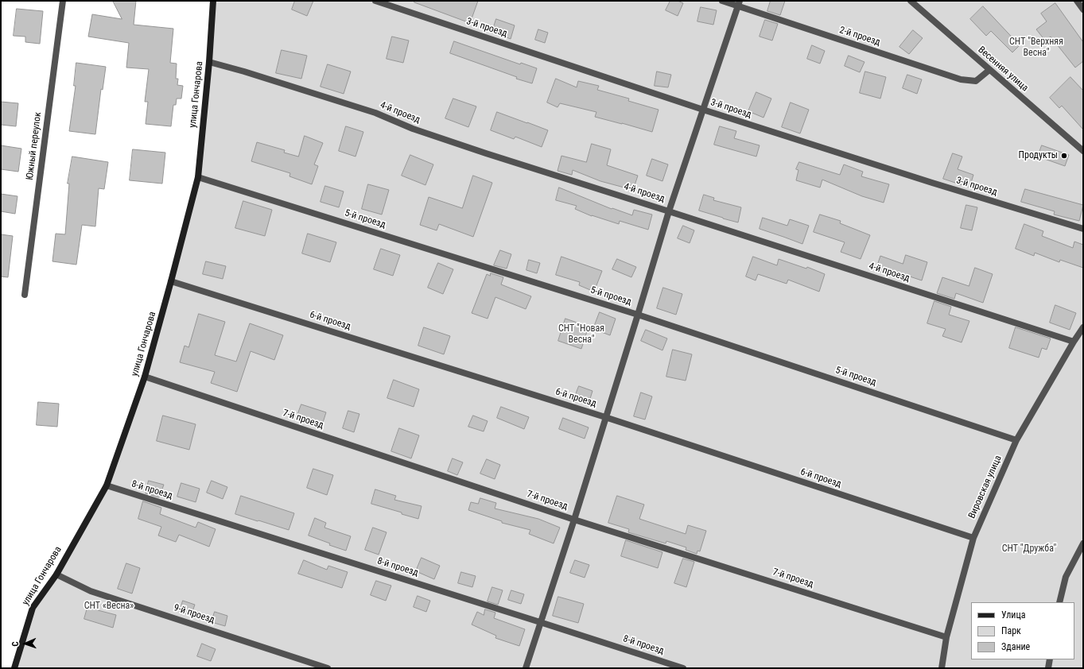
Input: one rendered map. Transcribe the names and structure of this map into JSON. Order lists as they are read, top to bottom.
{
  "streets": {
    "street": [
      "3-й проезд",
      "2-й проезд",
      "Весенняя улица",
      "улица Гончарова",
      "4-й проезд",
      "Южный переулок",
      "5-й проезд",
      "6-й проезд",
      "7-й проезд",
      "Вировская улица",
      "8-й проезд",
      "9-й проезд"
    ]
  },
  "crossings": [
    ["2-й проезд", "Весенняя улица"],
    ["улица Гончарова", "4-й проезд"],
    ["улица Гончарова", "5-й проезд"],
    ["улица Гончарова", "6-й проезд"],
    ["улица Гончарова", "7-й проезд"],
    ["улица Гончарова", "8-й проезд"],
    ["улица Гончарова", "9-й проезд"],
    ["4-й проезд", "Вировская улица"],
    ["5-й проезд", "Вировская улица"],
    ["6-й проезд", "Вировская улица"],
    ["7-й проезд", "Вировская улица"]
  ],
  "parks": [
    "СНТ \"Верхняя Весна\"",
    "СНТ \"Новая Весна\"",
    "СНТ \"Дружба\"",
    "СНТ «Весна»"
  ],
  "places": ["Продукты"],
  "legend": ["Улица", "Парк", "Здание"],
  "north": "left"
}
